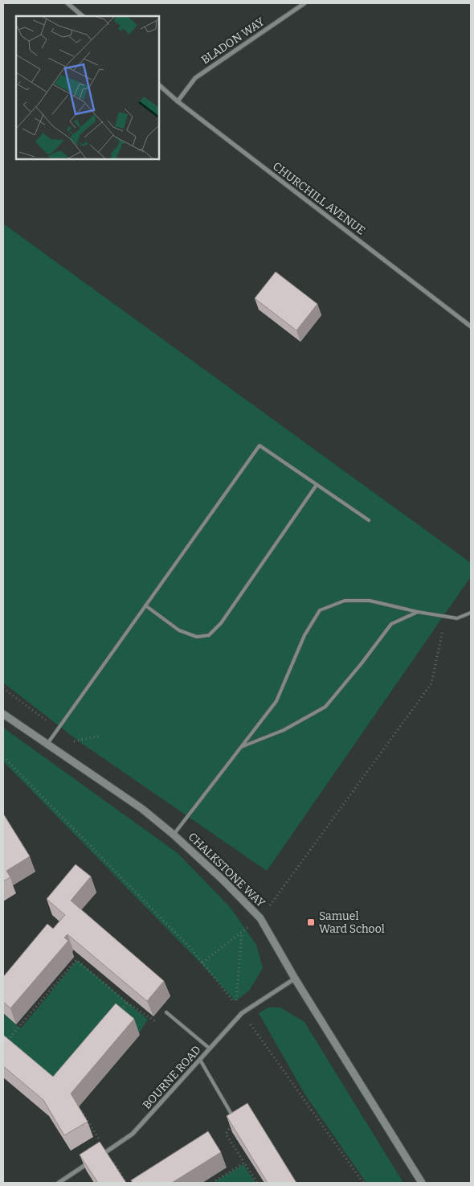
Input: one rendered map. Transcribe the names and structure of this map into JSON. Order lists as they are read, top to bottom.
{
  "streets": {
    "street": [
      "BLADON WAY",
      "CHURCHILL AVENUE",
      "CHALKSTONE WAY",
      "BOURNE ROAD"
    ]
  },
  "crossings": [
    ["BLADON WAY", "CHURCHILL AVENUE"],
    ["CHALKSTONE WAY", "BOURNE ROAD"]
  ],
  "places": {
    "transit": ["Samuel Ward School"]
  }
}
